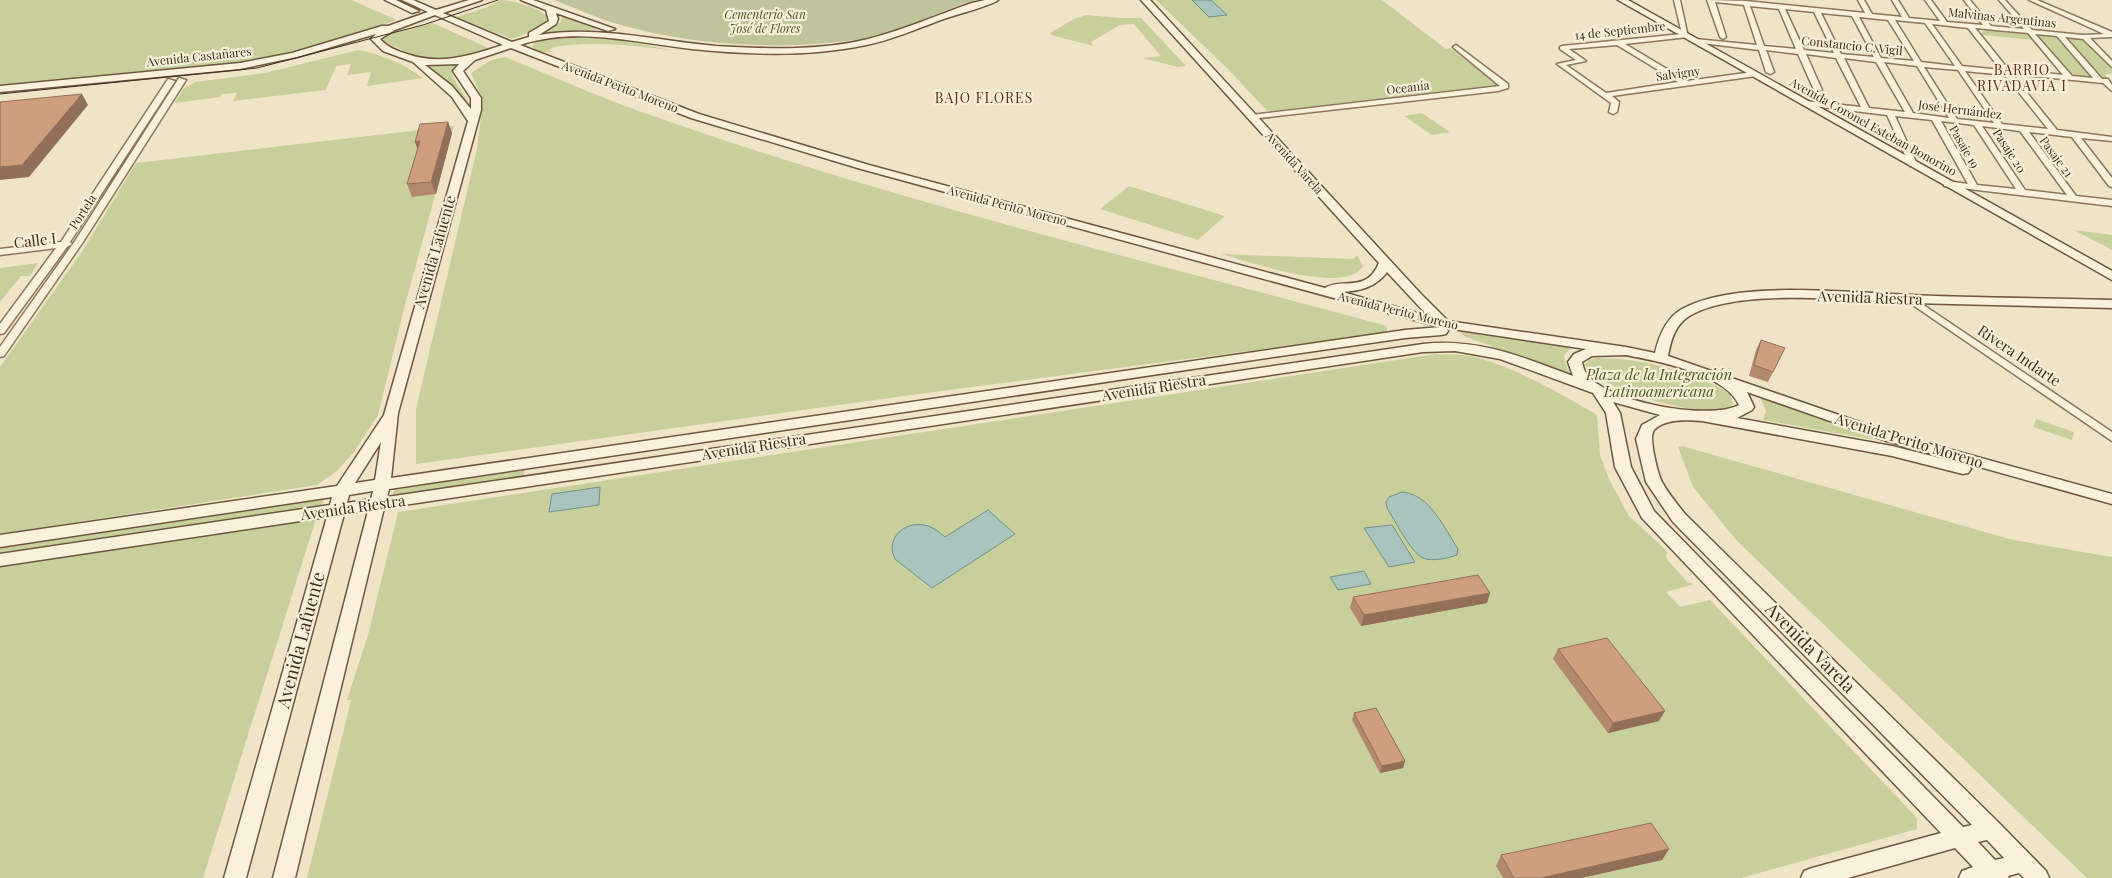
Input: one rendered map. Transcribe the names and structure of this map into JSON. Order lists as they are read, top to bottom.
{
  "streets": {
    "main road": [
      "Avenida Castañares",
      "Avenida Perito Moreno",
      "Avenida Coronel Esteban Bonorino",
      "Avenida Varela",
      "Avenida Lafuente",
      "Avenida Riestra"
    ],
    "street": [
      "Malvinas Argentinas",
      "14 de Septiembre",
      "Constancio C. Vigil",
      "Salvigny",
      "Oceanía",
      "José Hernández",
      "Pasaje 19",
      "Pasaje 20",
      "Pasaje 21",
      "Portela",
      "Calle I",
      "Rivera Indarte"
    ]
  },
  "crossings": [
    ["14 de Septiembre", "Constancio C. Vigil"],
    ["14 de Septiembre", "Salvigny"],
    ["14 de Septiembre", "Avenida Coronel Esteban Bonorino"],
    ["Constancio C. Vigil", "Avenida Coronel Esteban Bonorino"],
    ["Avenida Castañares", "Portela"],
    ["Salvigny", "Avenida Coronel Esteban Bonorino"],
    ["Avenida Perito Moreno", "Avenida Varela"],
    ["Avenida Perito Moreno", "Avenida Riestra"],
    ["Oceanía", "Avenida Varela"],
    ["José Hernández", "Avenida Coronel Esteban Bonorino"],
    ["José Hernández", "Pasaje 19"],
    ["José Hernández", "Pasaje 20"],
    ["José Hernández", "Pasaje 21"],
    ["Avenida Varela", "Avenida Riestra"],
    ["Portela", "Calle I"],
    ["Avenida Lafuente", "Avenida Riestra"],
    ["Avenida Riestra", "Rivera Indarte"]
  ],
  "districts": ["BARRIO RIVADAVIA I", "BAJO FLORES"],
  "parks": ["Cementerio San José de Flores", "Plaza de la Integración Latinoamericana"]
}
